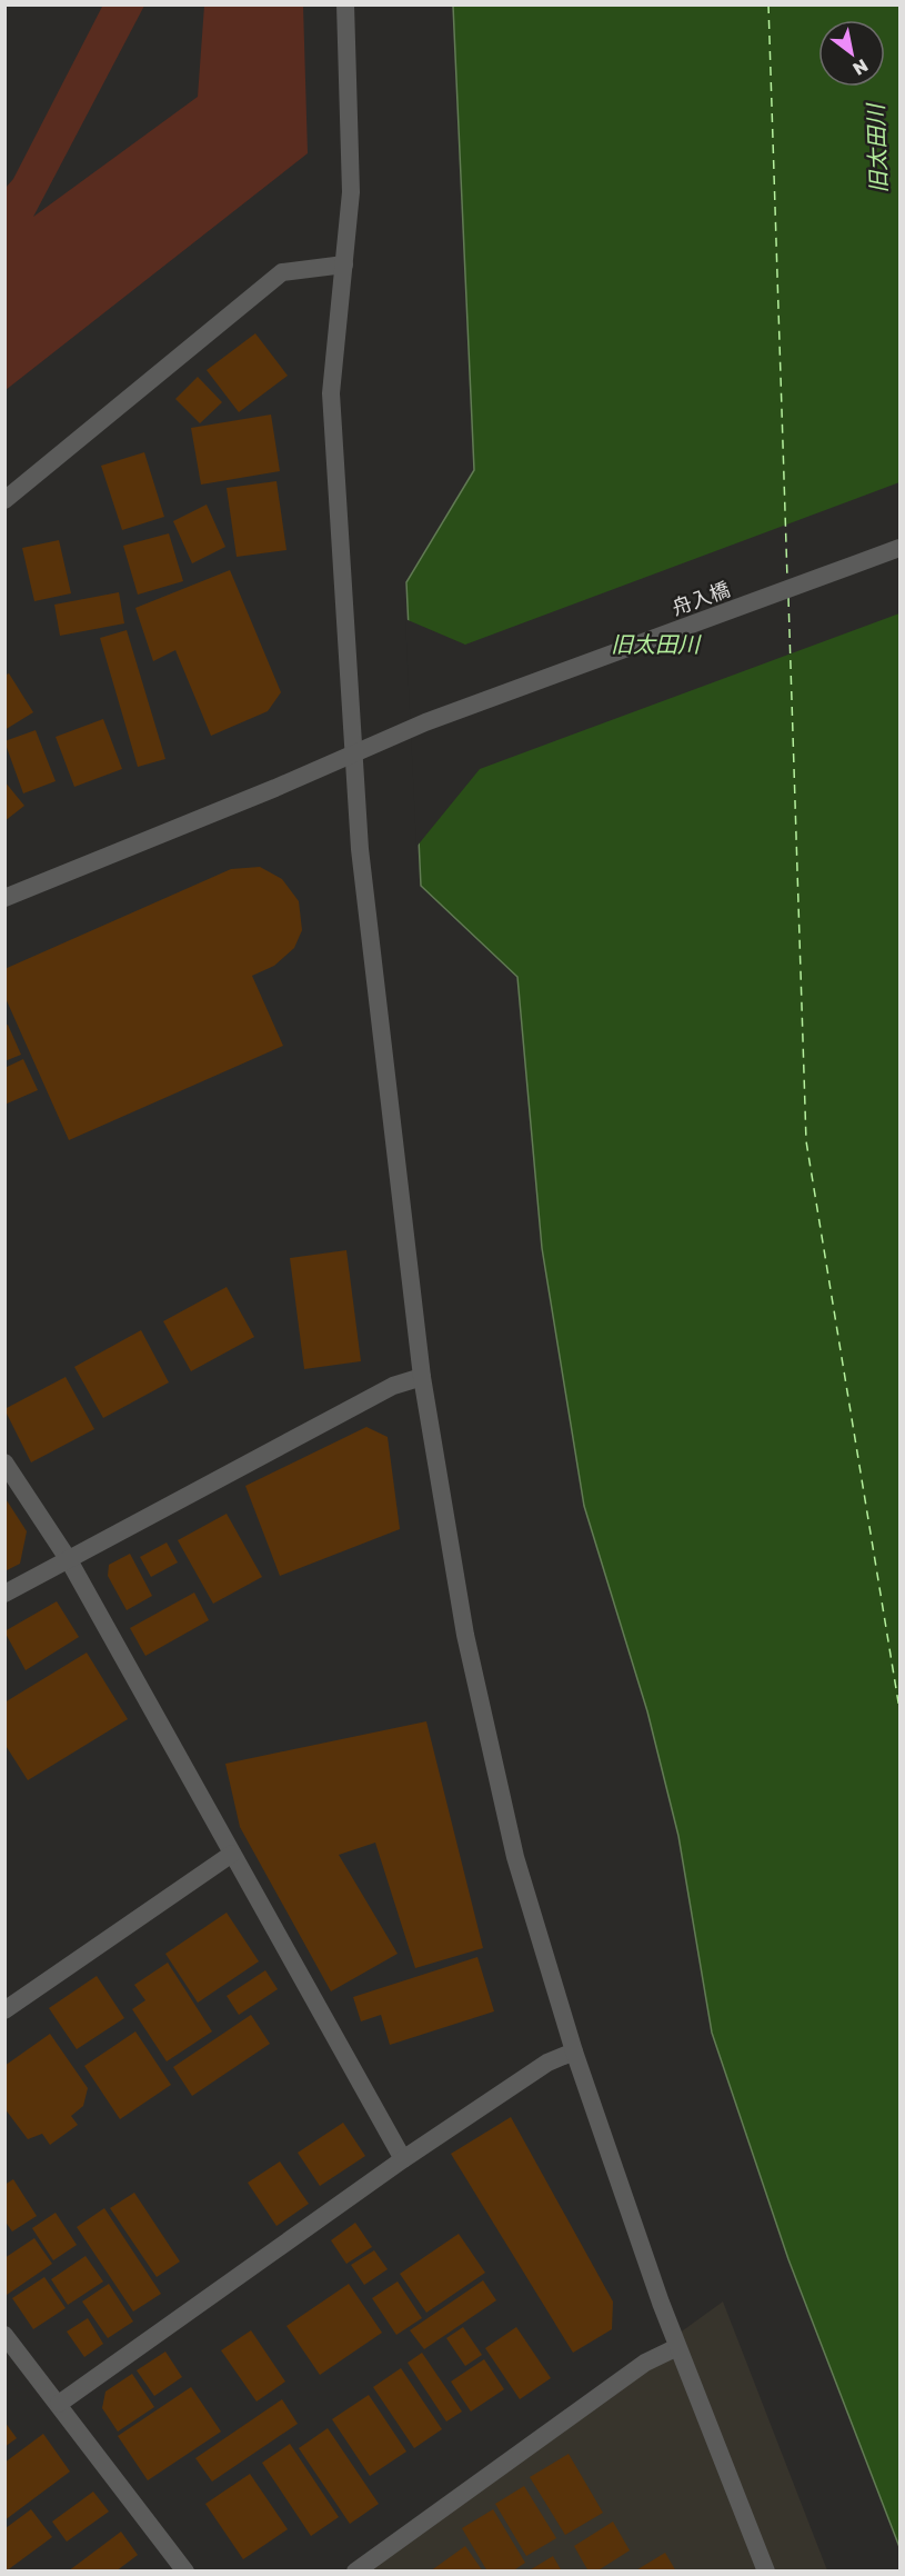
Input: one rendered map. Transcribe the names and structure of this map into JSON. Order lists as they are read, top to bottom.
{
  "streets": {
    "street": ["舟入橋"]
  },
  "water": ["旧太田川"],
  "north": "bottom right"
}
